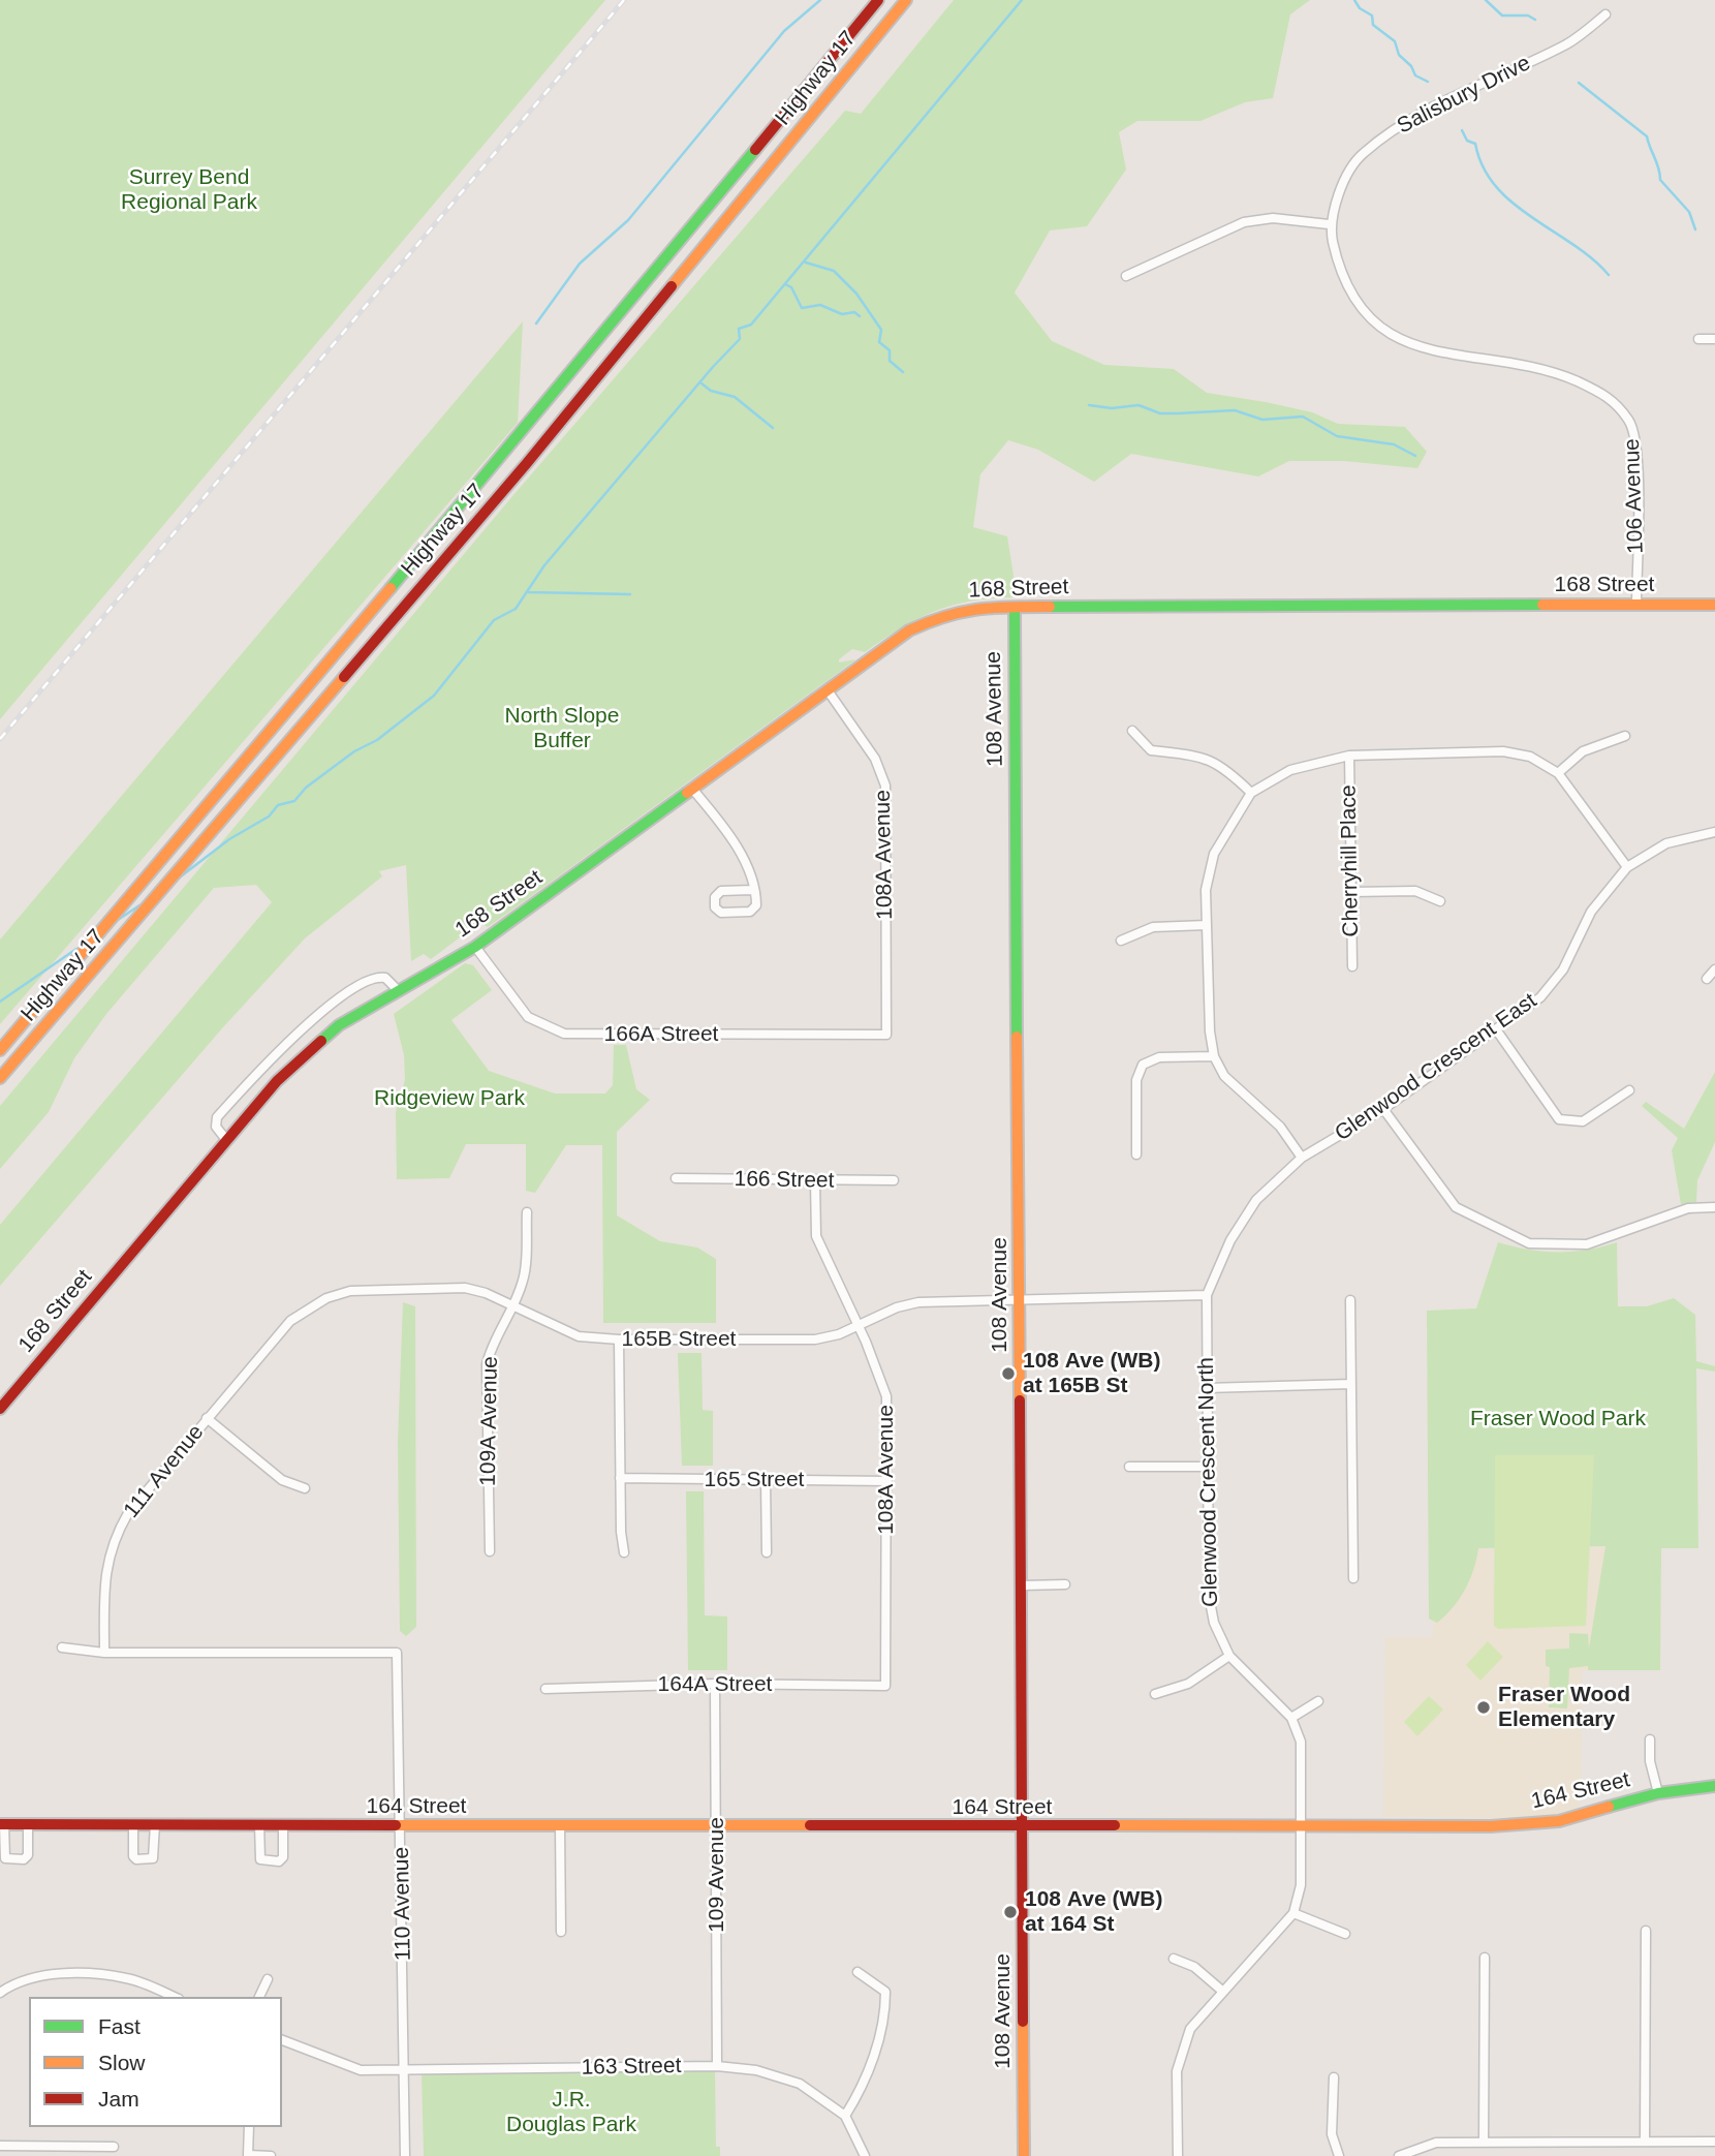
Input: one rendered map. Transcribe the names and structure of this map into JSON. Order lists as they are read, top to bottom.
{
  "streets": {
    "main road": [
      "Highway 17",
      "168 Street",
      "108 Avenue",
      "164 Street"
    ],
    "street": [
      "Salisbury Drive",
      "106 Avenue",
      "108A Avenue",
      "Cherryhill Place",
      "166A Street",
      "Glenwood Crescent East",
      "166 Street",
      "165B Street",
      "109A Avenue",
      "111 Avenue",
      "165 Street",
      "Glenwood Crescent North",
      "164A Street",
      "109 Avenue",
      "110 Avenue",
      "163 Street"
    ]
  },
  "crossings": [
    ["Salisbury Drive", "106 Avenue"],
    ["106 Avenue", "168 Street"],
    ["168 Street", "108 Avenue"],
    ["168 Street", "108A Avenue"],
    ["168 Street", "166A Street"],
    ["108 Avenue", "165B Street"],
    ["108 Avenue", "164 Street"],
    ["108A Avenue", "166A Street"],
    ["108A Avenue", "166 Street"],
    ["108A Avenue", "165B Street"],
    ["108A Avenue", "165 Street"],
    ["108A Avenue", "164A Street"],
    ["Glenwood Crescent East", "Glenwood Crescent North"],
    ["165B Street", "109A Avenue"],
    ["165B Street", "111 Avenue"],
    ["165B Street", "Glenwood Crescent North"],
    ["111 Avenue", "110 Avenue"],
    ["Glenwood Crescent North", "164 Street"],
    ["164A Street", "109 Avenue"],
    ["164 Street", "109 Avenue"],
    ["164 Street", "110 Avenue"],
    ["109 Avenue", "163 Street"],
    ["110 Avenue", "163 Street"]
  ],
  "parks": [
    "Surrey Bend Regional Park",
    "North Slope Buffer",
    "Ridgeview Park",
    "Fraser Wood Park",
    "J.R. Douglas Park"
  ],
  "places": ["108 Ave (WB) at 165B St", "Fraser Wood Elementary", "108 Ave (WB) at 164 St"],
  "legend": ["Fast", "Slow", "Jam"]
}
